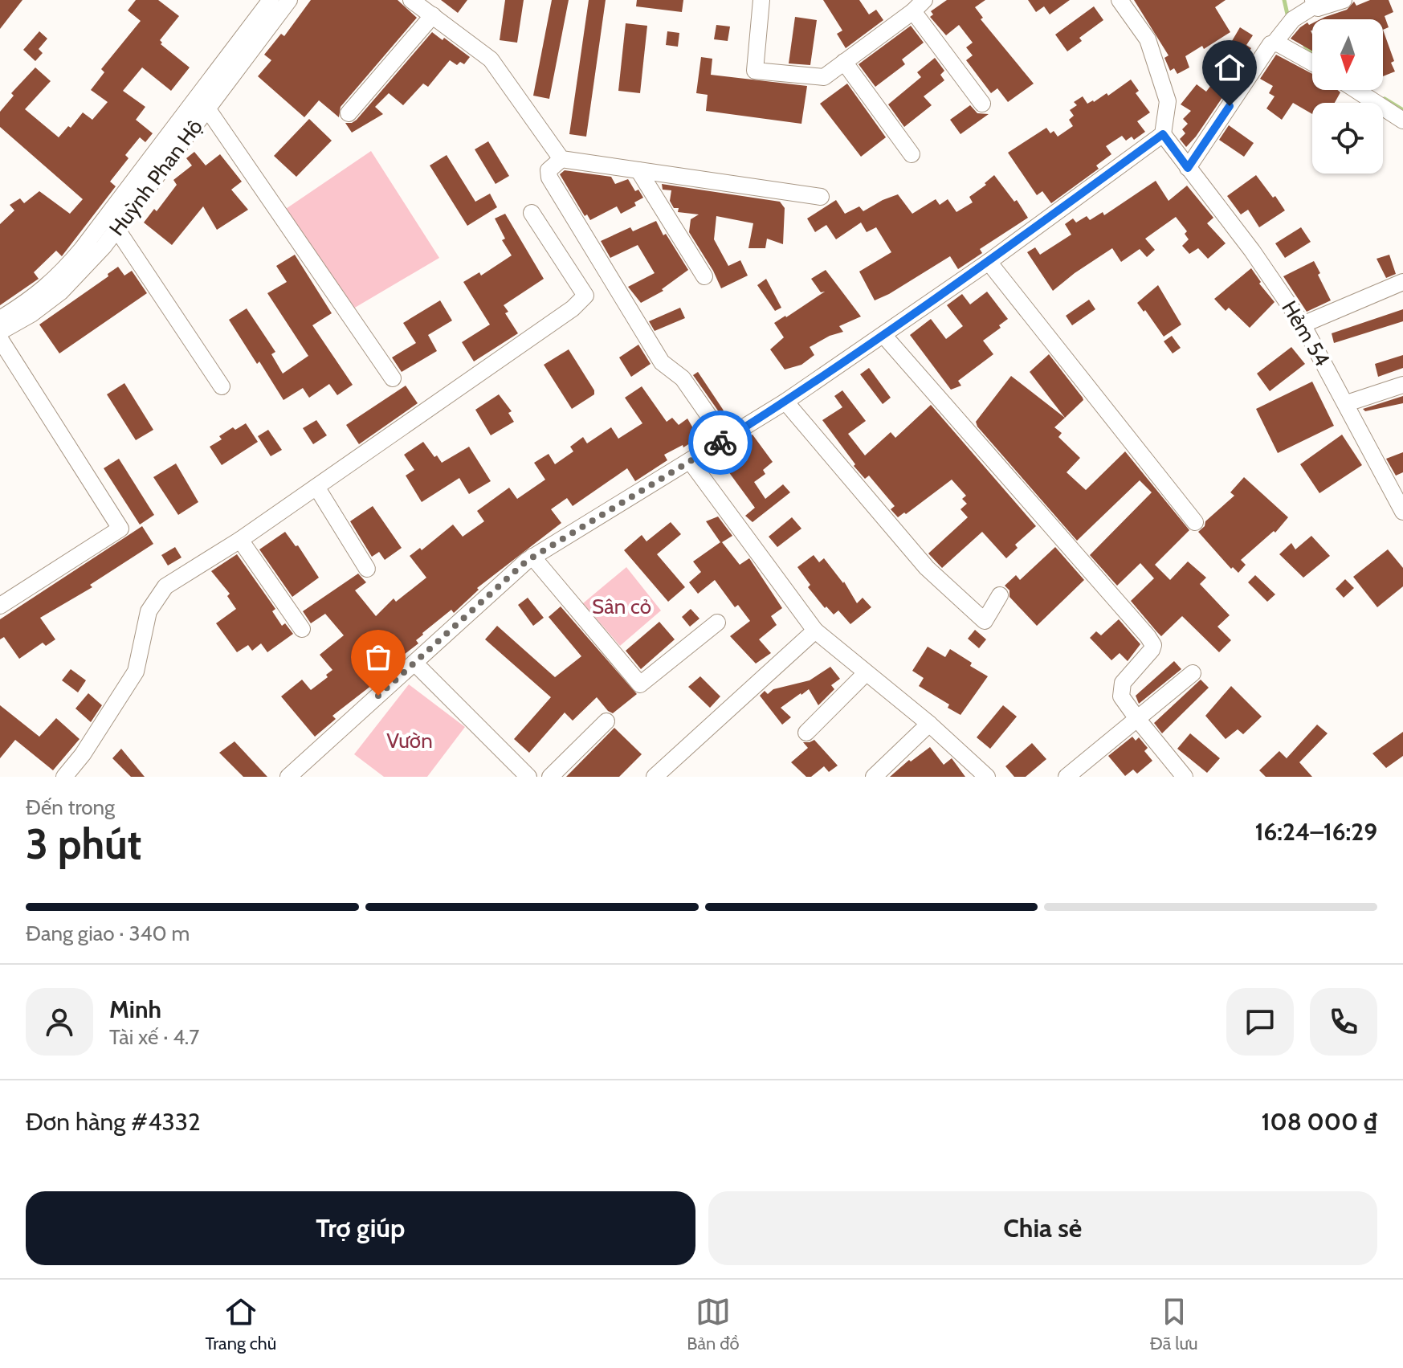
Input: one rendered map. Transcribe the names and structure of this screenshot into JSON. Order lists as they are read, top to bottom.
{
  "streets": {
    "street": ["Huỳnh Phan Hộ", "Hẻm 54"]
  },
  "parks": ["Sân cỏ", "Vườn"],
  "north": "bottom",
  "page": {
    "heading": ["3 phút", "Đến trong", "16:24–16:29"],
    "panel": [
      "Minh",
      "Tài xế · 4.7",
      "Đơn hàng #4332",
      "108 000 ₫"
    ],
    "bar": "Đang giao · 340 m",
    "buttons": ["Trợ giúp", "Chia sẻ"],
    "tabs": ["Trang chủ", "Bản đồ", "Đã lưu"]
  }
}
